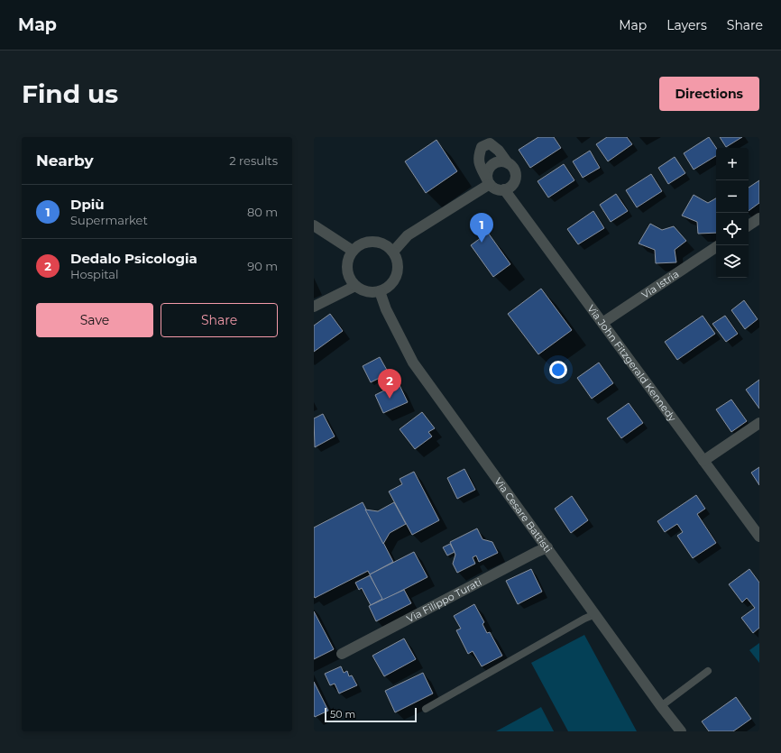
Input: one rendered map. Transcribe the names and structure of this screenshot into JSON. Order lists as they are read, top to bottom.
{
  "streets": {
    "street": [
      "Via Istria",
      "Via John Fitzgerald Kennedy",
      "Via Cesare Battisti",
      "Via Filippo Turati"
    ]
  },
  "crossings": [
    ["Via Istria", "Via John Fitzgerald Kennedy"],
    ["Via Cesare Battisti", "Via Filippo Turati"]
  ],
  "scale_bar": "50 m",
  "page": {
    "header": "Map",
    "nav": ["Map", "Layers", "Share"],
    "buttons": [
      "Directions",
      ["Save", "Share"]
    ],
    "title": "Find us",
    "heading": ["Nearby", "2 results"],
    "map_buttons": ["+", "−"],
    "list": [
      {
        "mark": "1",
        "name": "Dpiù",
        "note": "Supermarket",
        "value": "80 m"
      },
      {
        "mark": "2",
        "name": "Dedalo Psicologia",
        "note": "Hospital",
        "value": "90 m"
      }
    ],
    "pins": ["1", "2"],
    "scale": "50 m"
  }
}
